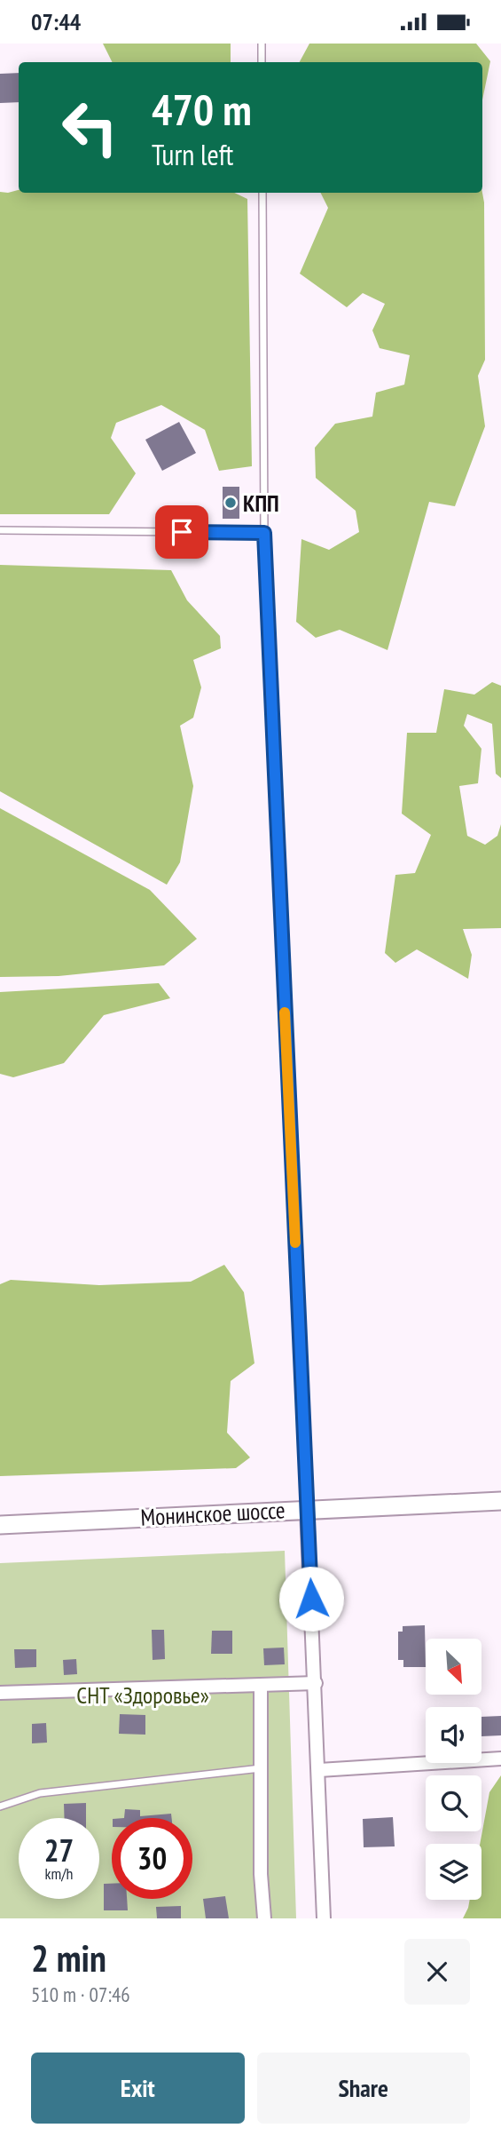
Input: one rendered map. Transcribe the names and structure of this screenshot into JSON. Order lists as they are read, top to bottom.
{
  "streets": {
    "main road": ["Монинское шоссе"]
  },
  "parks": ["СНТ «Здоровье»"],
  "places": ["КПП"],
  "north": "bottom right",
  "page": {
    "status": "07:44",
    "turn": ["470 m", "Turn left"],
    "speed": "27 km/h",
    "limit": "30",
    "heading": ["2 min", "510 m · 07:46"],
    "buttons": ["Exit", "Share"]
  }
}
